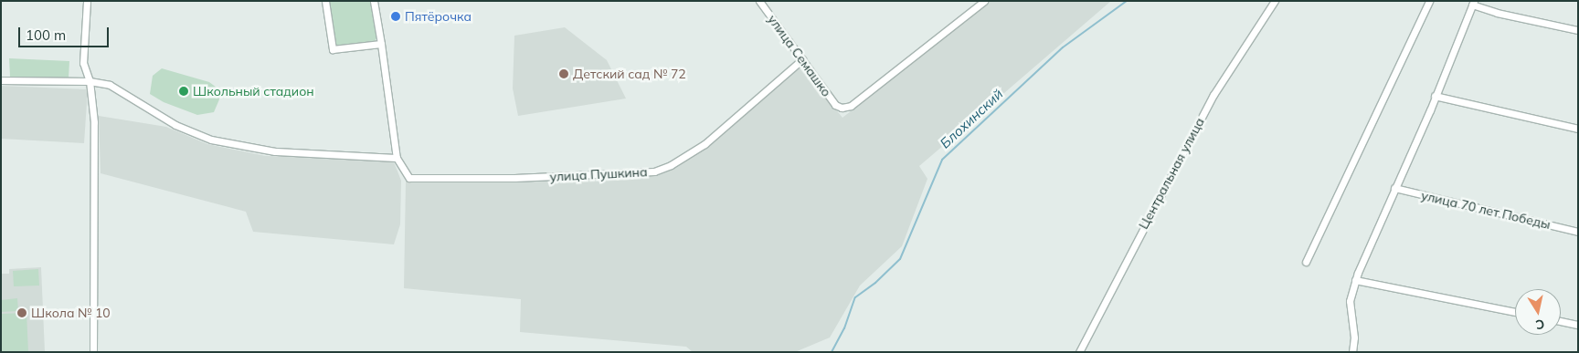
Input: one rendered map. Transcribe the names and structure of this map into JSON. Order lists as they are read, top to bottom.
{
  "streets": {
    "street": [
      "улица Семашко",
      "Центральная улица",
      "улица Пушкина",
      "улица 70 лет Победы"
    ]
  },
  "crossings": [
    ["улица Семашко", "улица Пушкина"]
  ],
  "water": ["Блохинский"],
  "places": [
    "Пятёрочка",
    "Детский сад № 72",
    "Школьный стадион",
    "Школа № 10"
  ],
  "scale_bar": "100 m",
  "north": "bottom"
}
